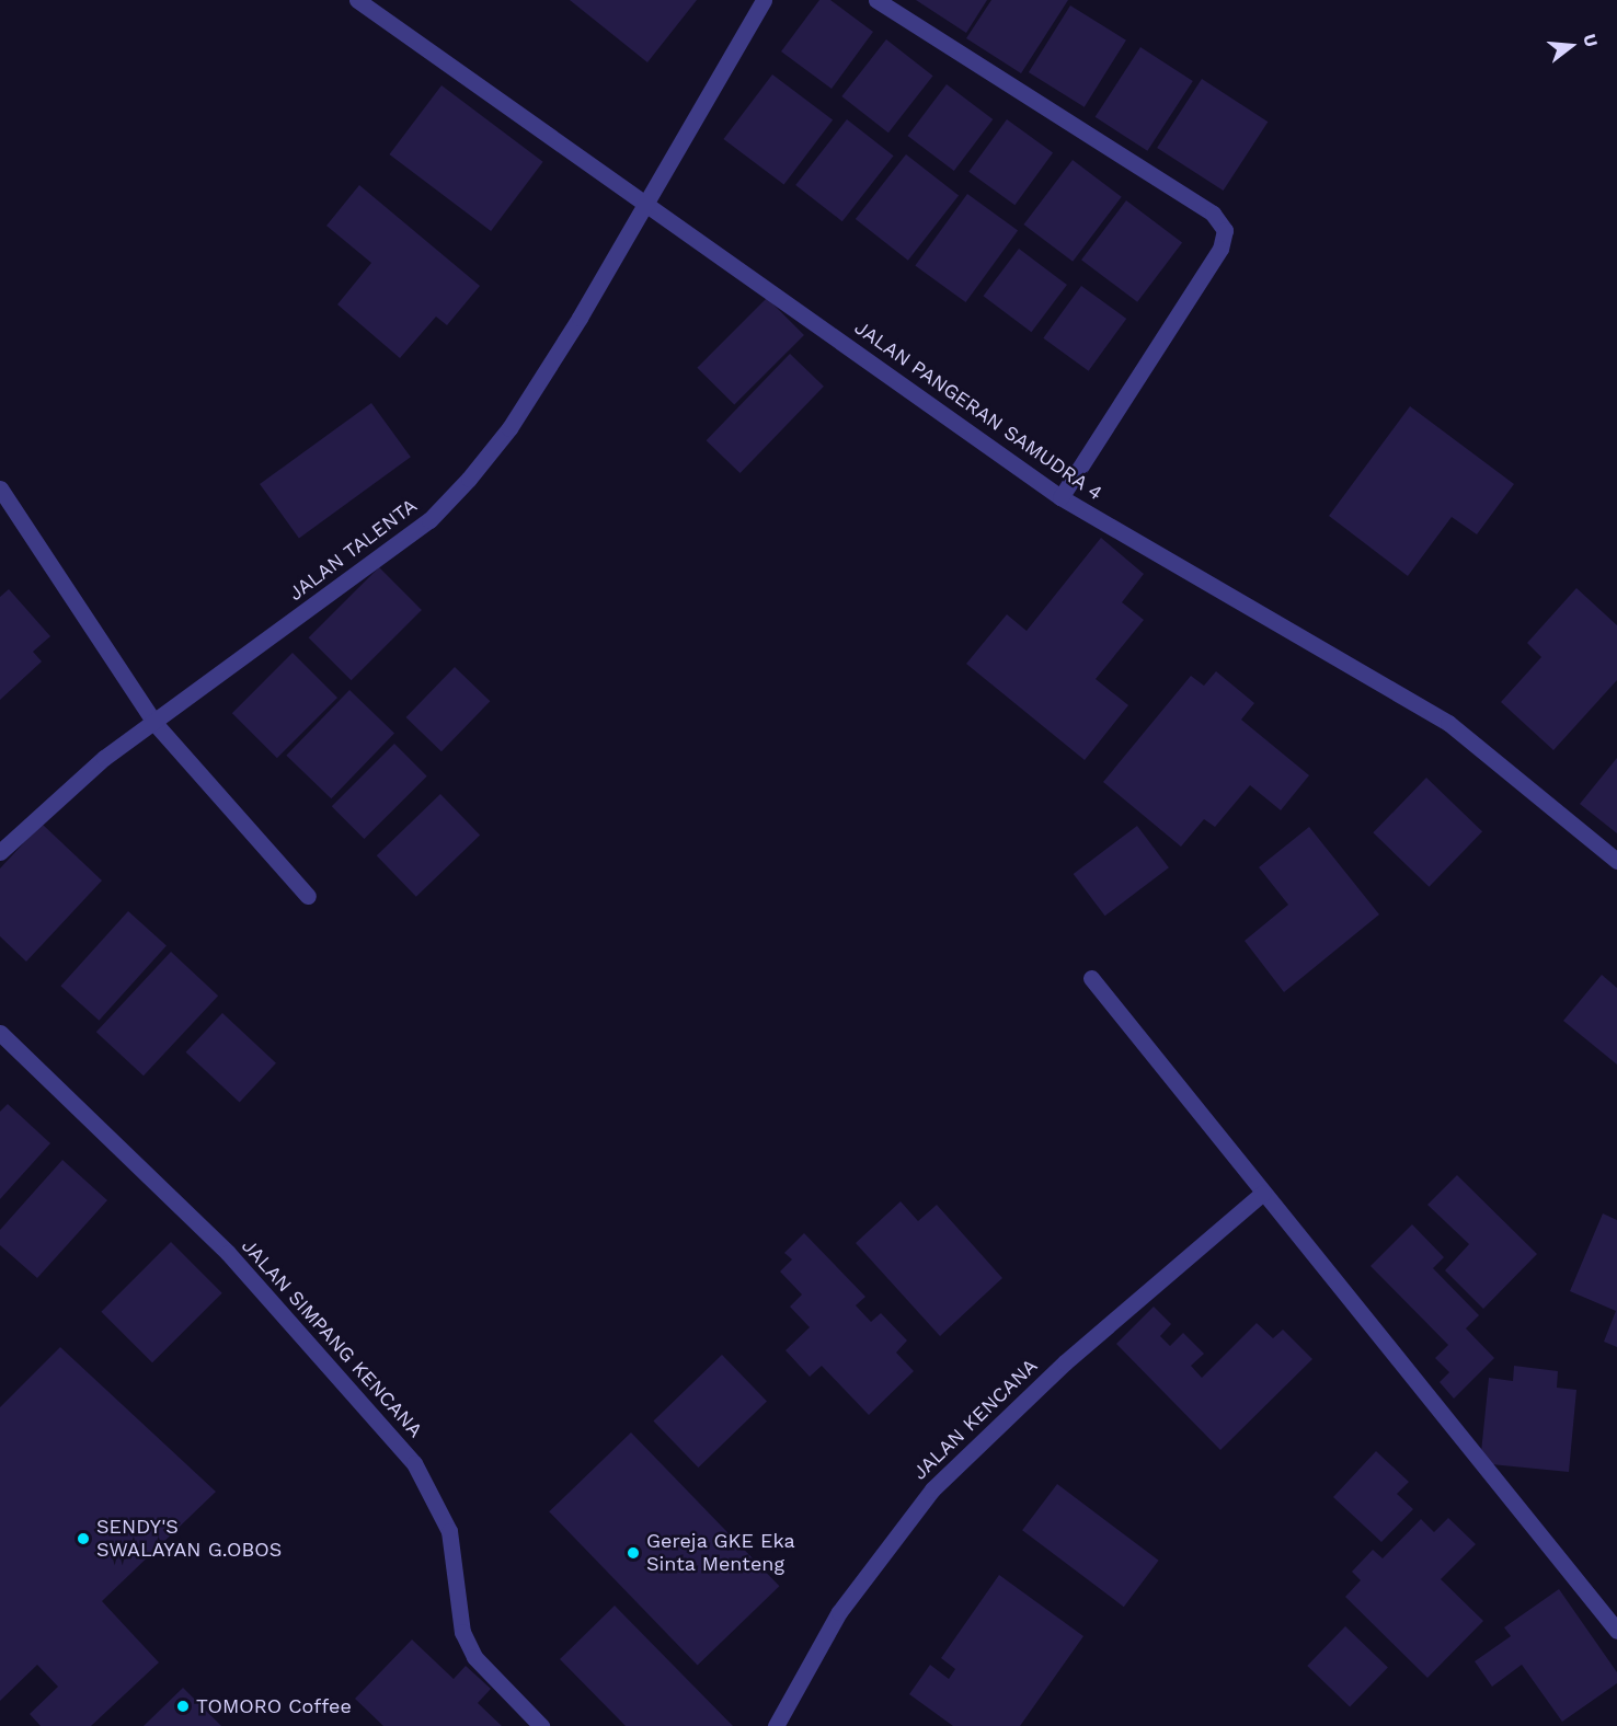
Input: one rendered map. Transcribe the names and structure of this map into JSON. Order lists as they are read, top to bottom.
{
  "streets": {
    "street": [
      "JALAN PANGERAN SAMUDRA 4",
      "JALAN TALENTA",
      "JALAN SIMPANG KENCANA",
      "JALAN KENCANA"
    ]
  },
  "crossings": [
    ["JALAN PANGERAN SAMUDRA 4", "JALAN TALENTA"]
  ],
  "places": ["SENDY'S SWALAYAN G.OBOS", "Gereja GKE Eka Sinta Menteng", "TOMORO Coffee"],
  "north": "right"
}
